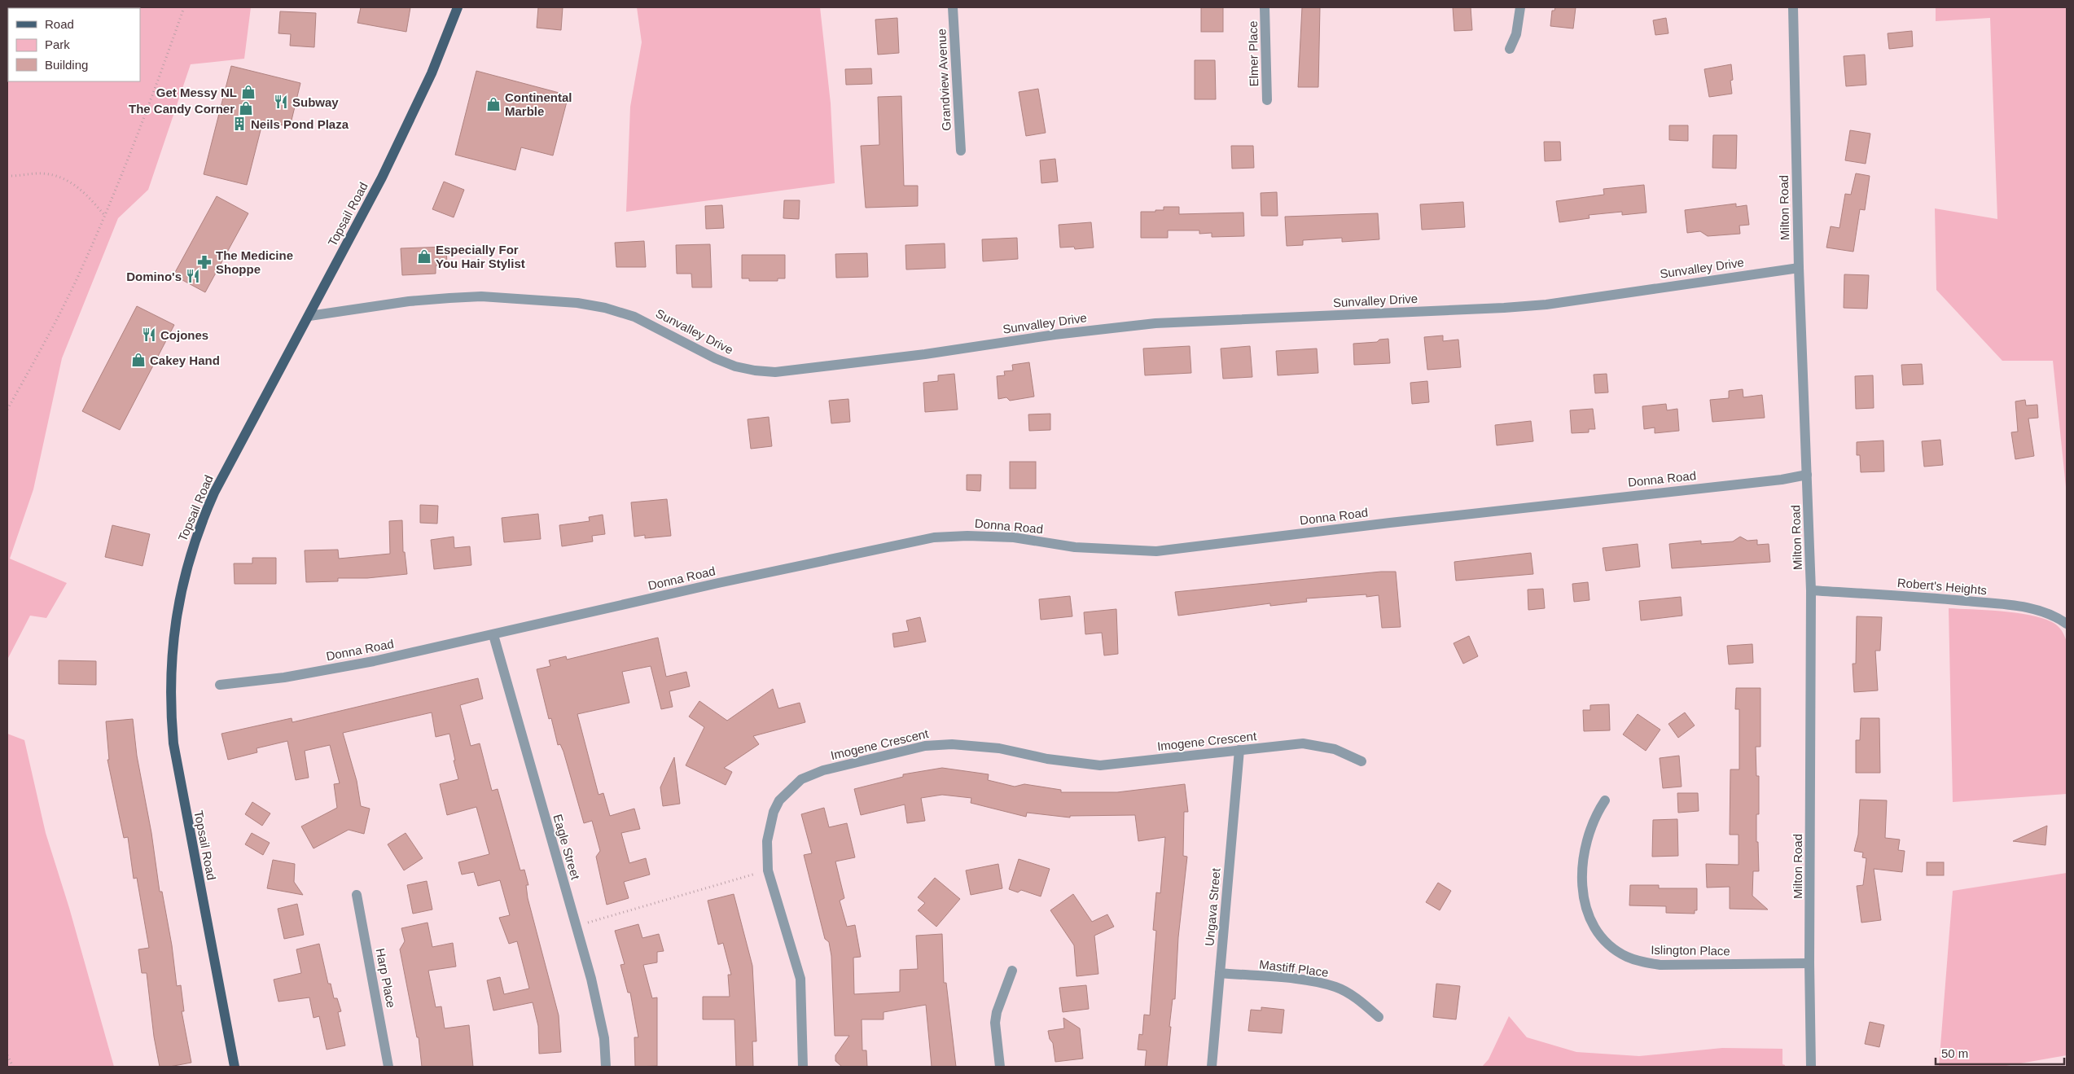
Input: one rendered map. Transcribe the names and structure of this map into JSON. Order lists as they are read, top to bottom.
{
  "streets": {
    "main road": ["Topsail Road"],
    "street": [
      "Elmer Place",
      "Grandview Avenue",
      "Milton Road",
      "Sunvalley Drive",
      "Donna Road",
      "Robert's Heights",
      "Imogene Crescent",
      "Eagle Street",
      "Ungava Street",
      "Islington Place",
      "Mastiff Place",
      "Harp Place"
    ]
  },
  "crossings": [
    ["Milton Road", "Sunvalley Drive"],
    ["Milton Road", "Donna Road"],
    ["Milton Road", "Robert's Heights"],
    ["Milton Road", "Islington Place"],
    ["Topsail Road", "Sunvalley Drive"],
    ["Donna Road", "Eagle Street"],
    ["Imogene Crescent", "Ungava Street"],
    ["Ungava Street", "Mastiff Place"]
  ],
  "places": {
    "shop": [
      "Get Messy NL",
      "Continental Marble",
      "The Candy Corner",
      "Especially For You Hair Stylist",
      "Cakey Hand"
    ],
    "restaurant": ["Subway", "Domino's", "Cojones"],
    "building": ["Neils Pond Plaza"],
    "pharmacy": ["The Medicine Shoppe"]
  },
  "legend": ["Road", "Park", "Building"],
  "scale_bar": "50 m"
}
